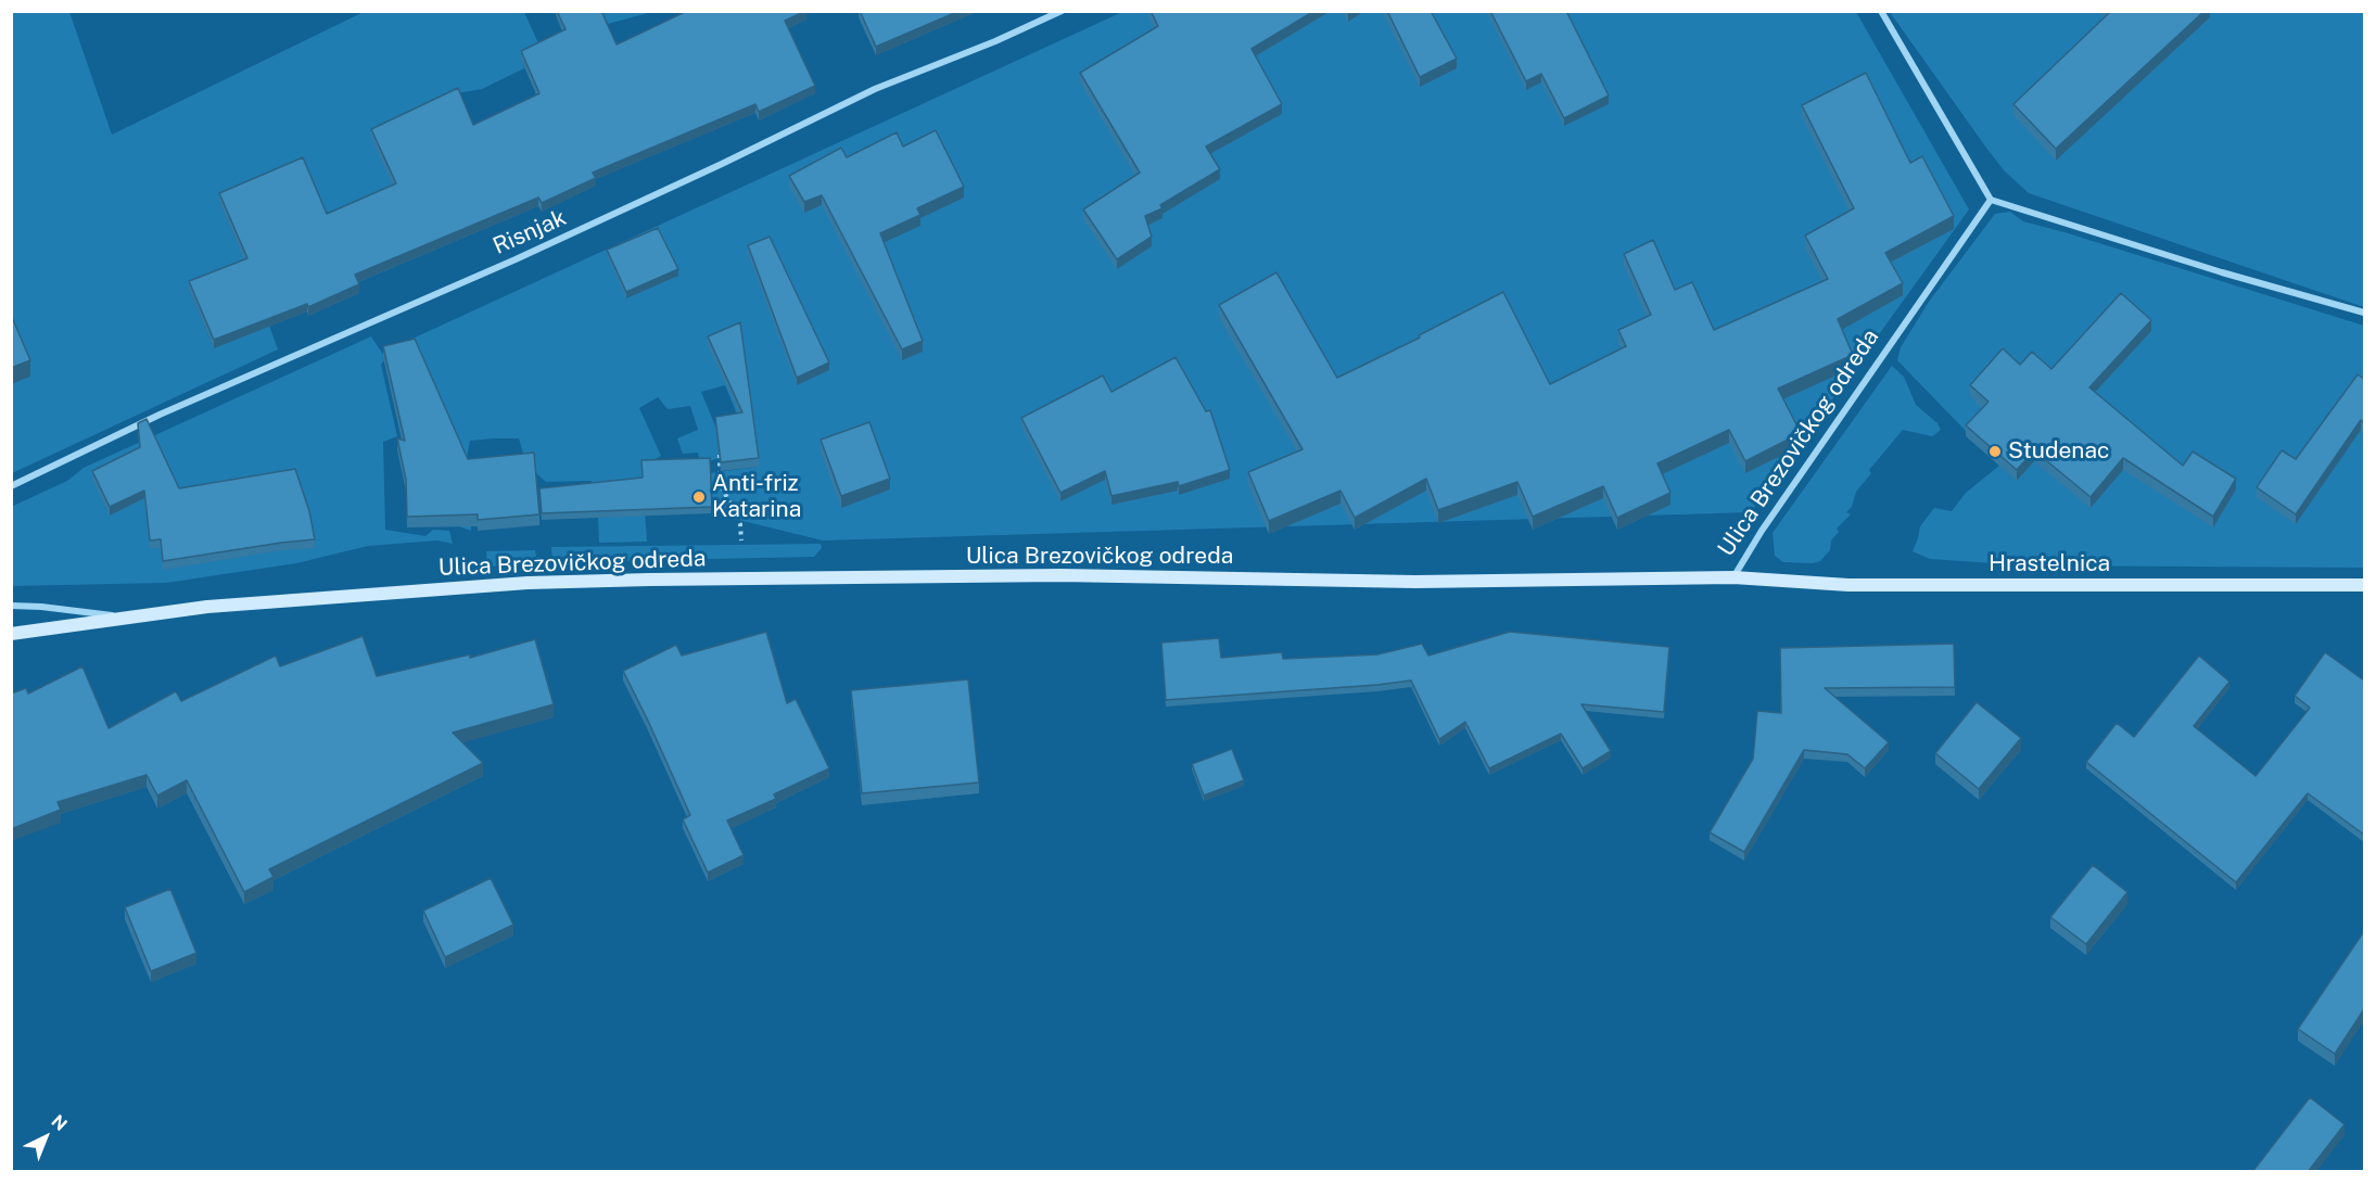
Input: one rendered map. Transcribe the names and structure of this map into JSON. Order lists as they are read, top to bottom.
{
  "streets": {
    "main road": ["Ulica Brezovičkog odreda", "Hrastelnica"],
    "street": ["Risnjak"]
  },
  "crossings": [
    ["Ulica Brezovičkog odreda", "Hrastelnica"]
  ],
  "places": ["Studenac", "Anti-friz Katarina"],
  "north": "top right"
}
